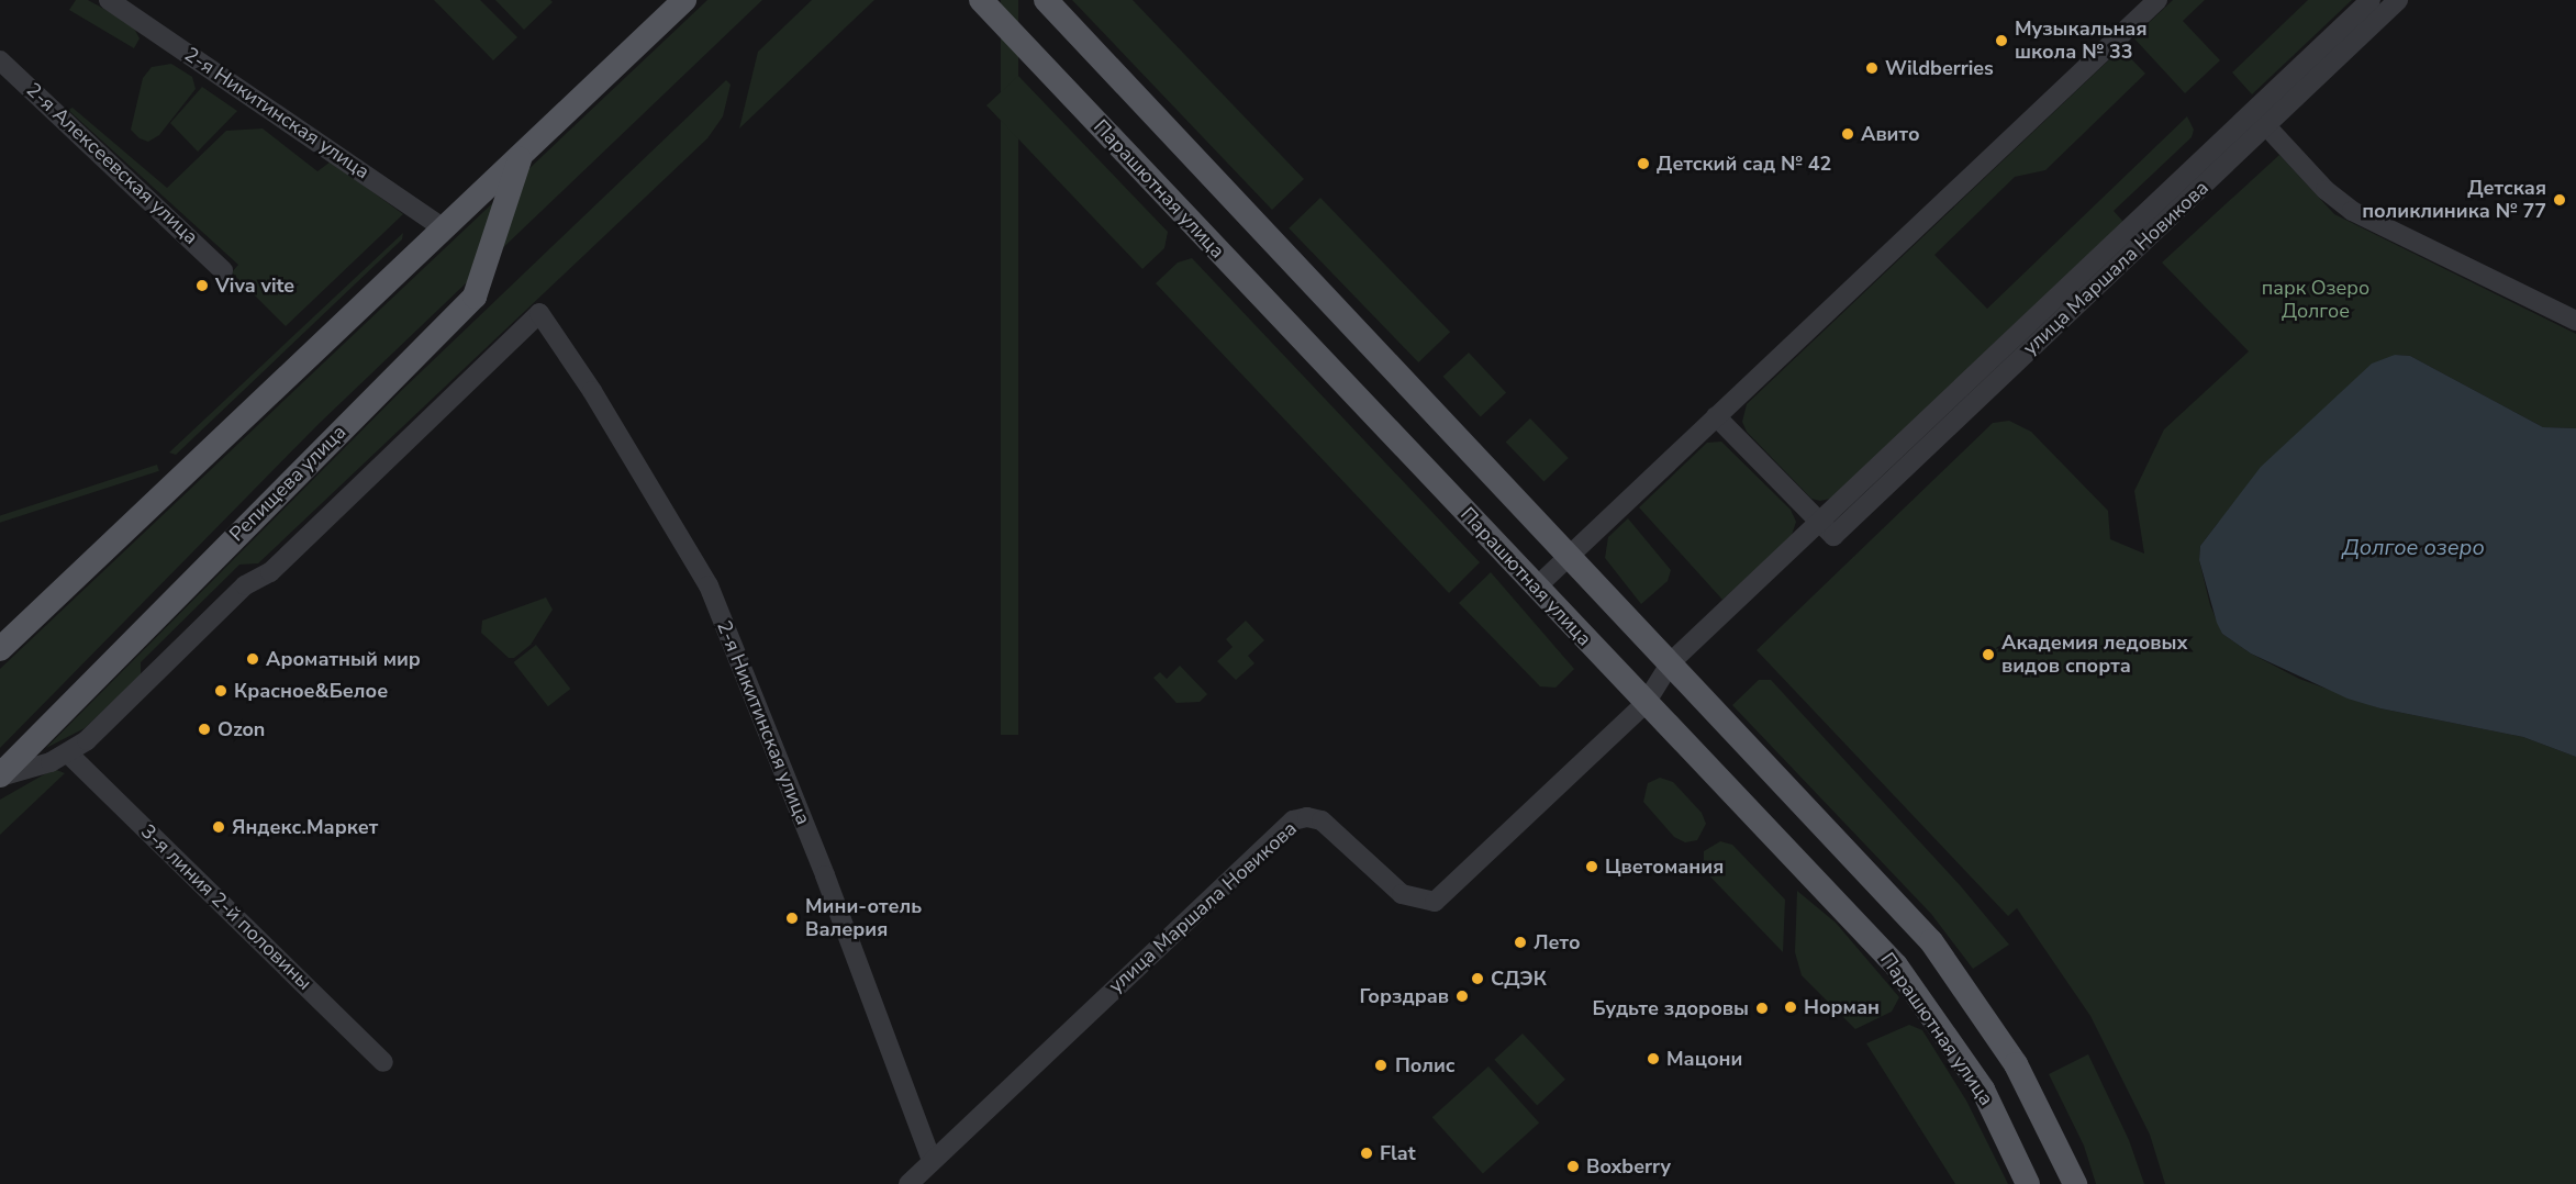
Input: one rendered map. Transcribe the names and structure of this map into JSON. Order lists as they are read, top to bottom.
{
  "streets": {
    "main road": ["Парашютная улица", "Репищева улица"],
    "street": [
      "2-я Никитинская улица",
      "2-я Алексеевская улица",
      "улица Маршала Новикова",
      "3-я линия 2-й половины"
    ]
  },
  "crossings": [
    ["2-я Никитинская улица", "улица Маршала Новикова"],
    ["2-я Никитинская улица", "Репищева улица"],
    ["2-я Никитинская улица", "3-я линия 2-й половины"],
    ["Парашютная улица", "улица Маршала Новикова"]
  ],
  "water": ["Долгое озеро"],
  "parks": ["парк Озеро Долгое"],
  "places": [
    "Музыкальная школа № 33",
    "Wildberries",
    "Авито",
    "Детский сад № 42",
    "Детская поликлиника № 77",
    "Viva vite",
    "Академия ледовых видов спорта",
    "Ароматный мир",
    "Красное&Белое",
    "Ozon",
    "Яндекс.Маркет",
    "Цветомания",
    "Мини-отель Валерия",
    "Лето",
    "СДЭК",
    "Горздрав",
    "Норман",
    "Будьте здоровы",
    "Мацони",
    "Полис",
    "Flat",
    "Boxberry"
  ]
}
